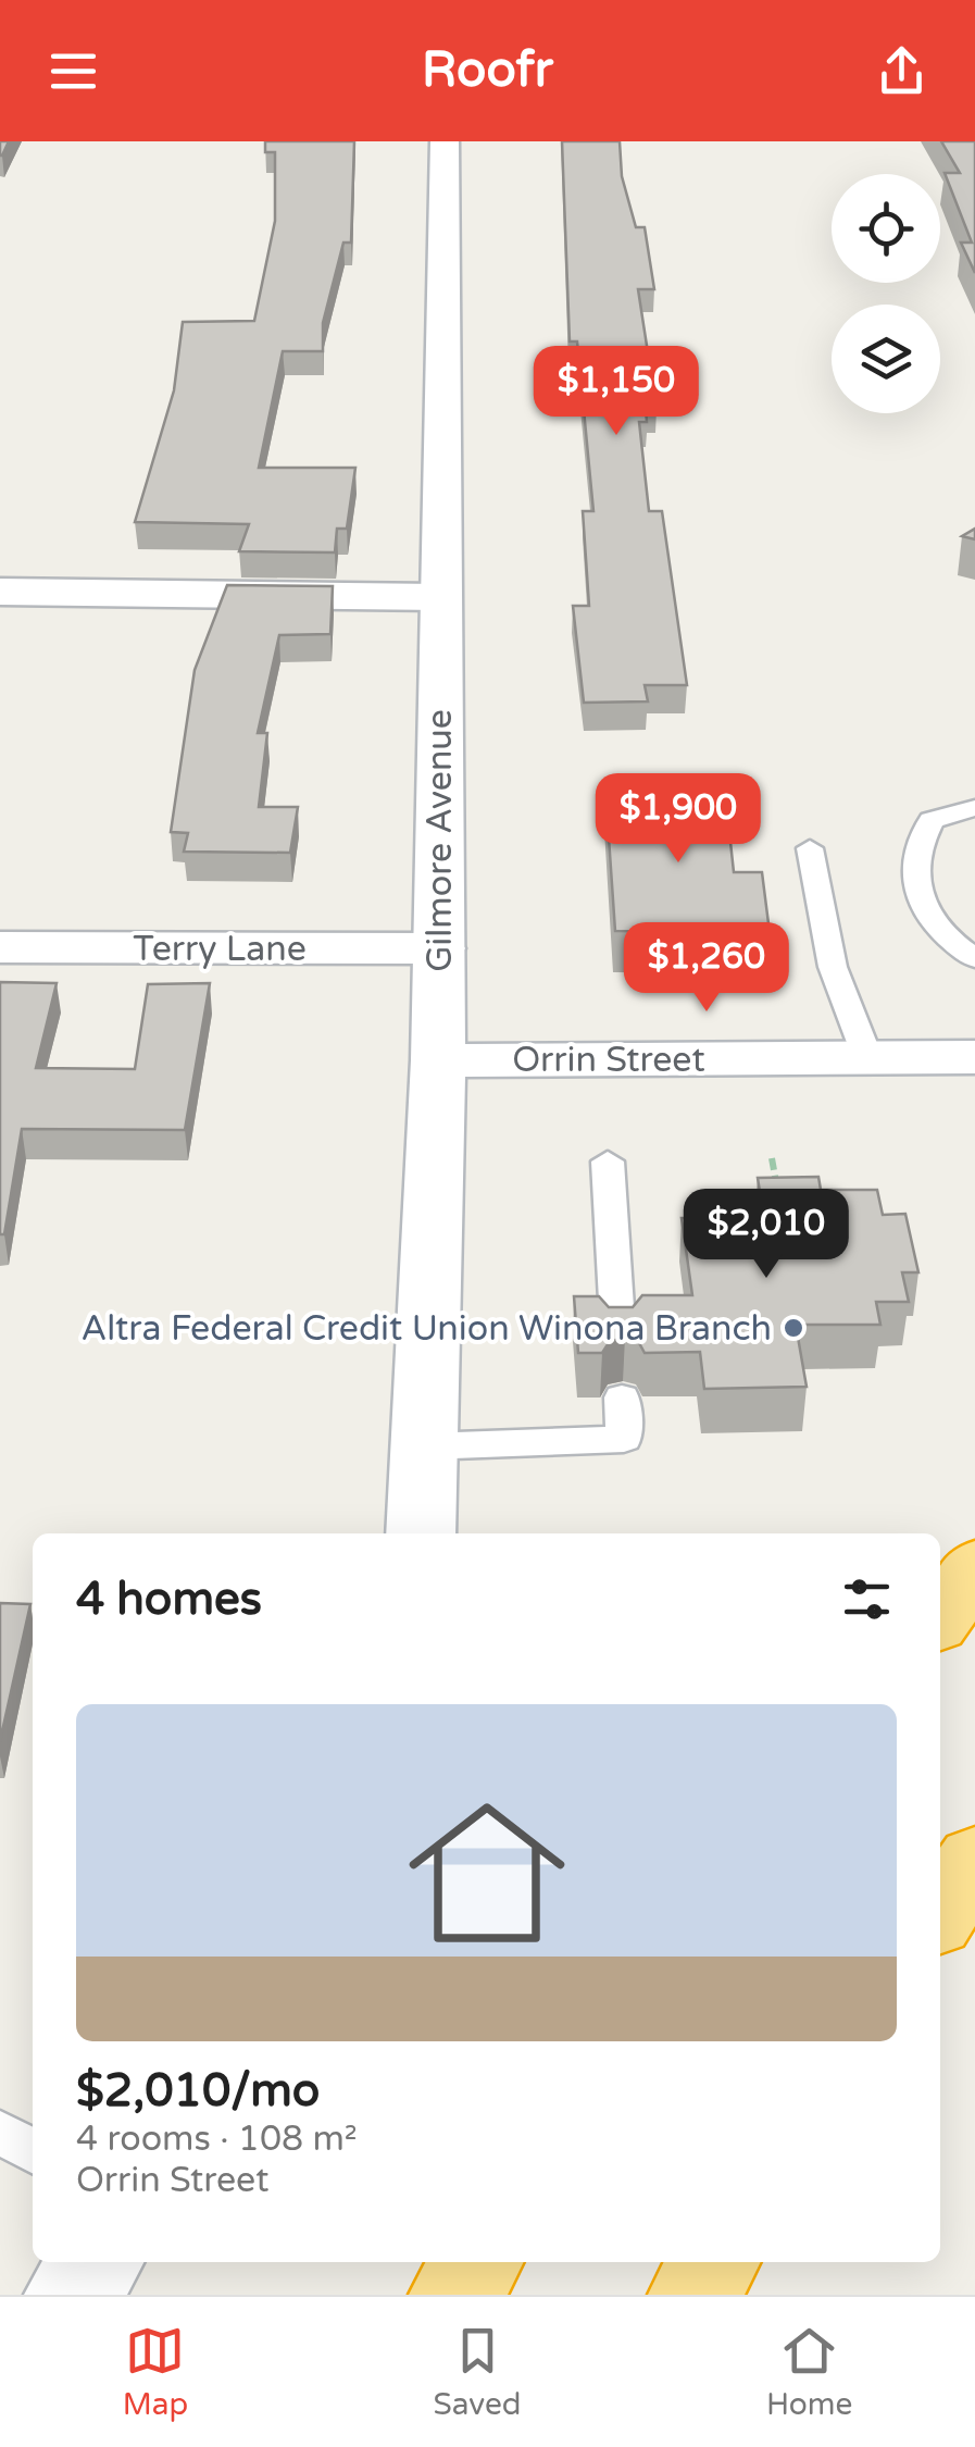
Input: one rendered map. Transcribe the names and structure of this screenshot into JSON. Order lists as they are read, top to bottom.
{
  "streets": {
    "street": ["Gilmore Avenue", "Terry Lane", "Orrin Street"]
  },
  "crossings": [
    ["Gilmore Avenue", "Terry Lane"],
    ["Gilmore Avenue", "Orrin Street"]
  ],
  "places": ["Altra Federal Credit Union Winona Branch"],
  "page": {
    "header": "Roofr",
    "price": [
      "$1,150",
      "$1,900",
      "$1,260",
      "$2,010"
    ],
    "heading": "4 homes",
    "list": [
      {
        "name": "$2,010/mo",
        "note": "4 rooms · 108 m² · Orrin Street"
      }
    ],
    "tabs": ["Map", "Saved", "Home"]
  }
}
